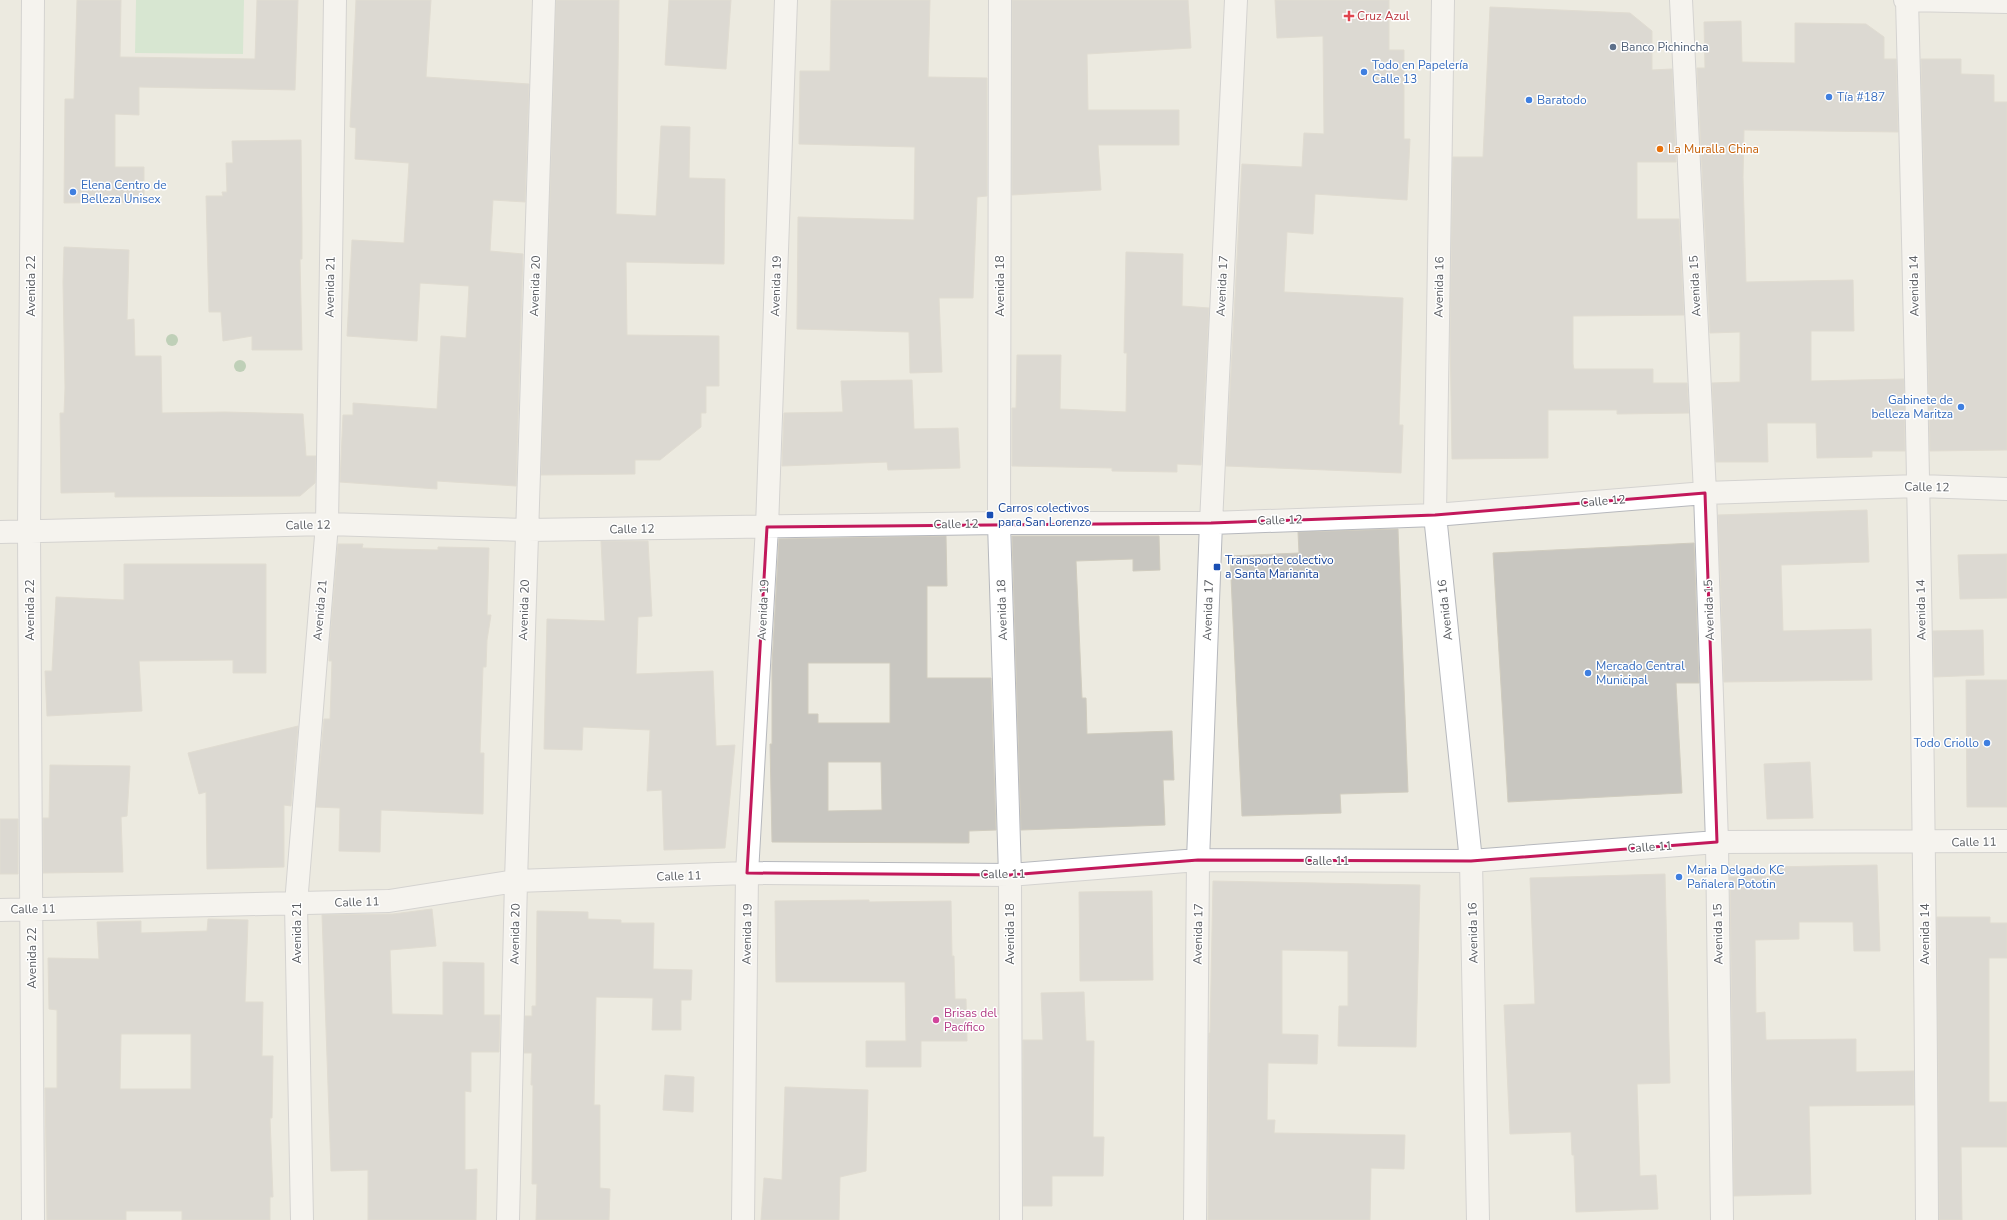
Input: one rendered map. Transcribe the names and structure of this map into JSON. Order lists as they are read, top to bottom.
{
  "streets": {
    "street": [
      "Avenida 22",
      "Avenida 20",
      "Avenida 19",
      "Avenida 18",
      "Avenida 17",
      "Avenida 15",
      "Avenida 14",
      "Avenida 21",
      "Avenida 16",
      "Calle 12",
      "Calle 11"
    ]
  },
  "crossings": [
    ["Avenida 22", "Calle 12"],
    ["Avenida 22", "Calle 11"],
    ["Avenida 20", "Calle 12"],
    ["Avenida 20", "Calle 11"],
    ["Avenida 19", "Calle 12"],
    ["Avenida 19", "Calle 11"],
    ["Avenida 18", "Calle 12"],
    ["Avenida 18", "Calle 11"],
    ["Avenida 17", "Calle 12"],
    ["Avenida 17", "Calle 11"],
    ["Avenida 15", "Calle 12"],
    ["Avenida 15", "Calle 11"],
    ["Avenida 14", "Calle 12"],
    ["Avenida 14", "Calle 11"],
    ["Avenida 21", "Calle 12"],
    ["Avenida 21", "Calle 11"],
    ["Avenida 16", "Calle 12"],
    ["Avenida 16", "Calle 11"]
  ],
  "places": {
    "health": ["Cruz Azul"],
    "other": [
      "Banco Pichincha",
      "Todo en Papelería Calle 13",
      "Tía #187",
      "Baratodo",
      "La Muralla China",
      "Elena Centro de Belleza Unisex",
      "Gabinete de belleza Maritza",
      "Mercado Central Municipal",
      "Todo Criollo",
      "Maria Delgado KC Pañalera Pototin",
      "Brisas del Pacífico"
    ],
    "transit": ["Carros colectivos para San Lorenzo", "Transporte colectivo a Santa Marianita"]
  }
}
